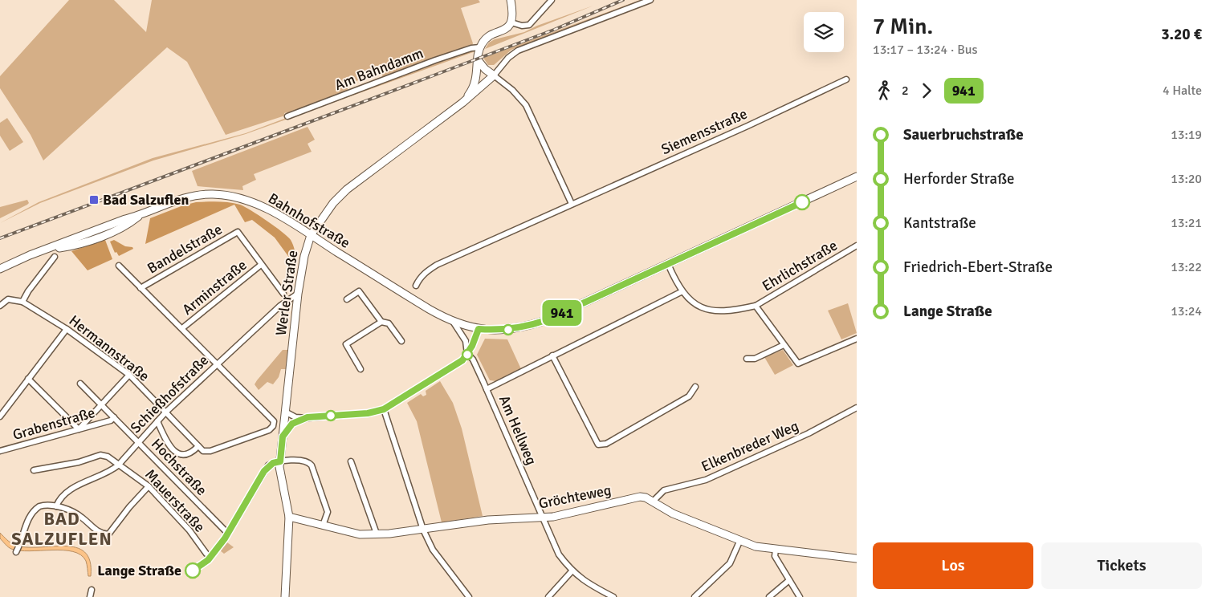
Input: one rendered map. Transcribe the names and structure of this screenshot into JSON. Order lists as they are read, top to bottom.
{
  "streets": {
    "main road": ["Bahnhofstraße", "Werler Straße", "Gröchteweg"],
    "street": [
      "Am Bahndamm",
      "Siemensstraße",
      "Bandelstraße",
      "Ehrlichstraße",
      "Arminstraße",
      "Hermannstraße",
      "Schießhofstraße",
      "Grabenstraße",
      "Am Hellweg",
      "Elkenbreder Weg",
      "Hochstraße",
      "Mauerstraße"
    ]
  },
  "crossings": [
    ["Am Bahndamm", "Werler Straße"],
    ["Bahnhofstraße", "Werler Straße"],
    ["Bahnhofstraße", "Am Hellweg"],
    ["Bandelstraße", "Arminstraße"],
    ["Werler Straße", "Schießhofstraße"],
    ["Werler Straße", "Gröchteweg"],
    ["Hermannstraße", "Schießhofstraße"],
    ["Schießhofstraße", "Hochstraße"],
    ["Schießhofstraße", "Mauerstraße"],
    ["Grabenstraße", "Hochstraße"],
    ["Am Hellweg", "Gröchteweg"],
    ["Elkenbreder Weg", "Gröchteweg"],
    ["Hochstraße", "Mauerstraße"]
  ],
  "districts": ["BAD SALZUFLEN"],
  "places": {
    "transit": ["Bad Salzuflen"],
    "other": ["Lange Straße"]
  },
  "lines": ["bus line 941"],
  "page": {
    "on_map": "941",
    "heading": ["7 Min.", "13:17 – 13:24 · Bus", "3.20 €"],
    "legs": ["2", "941", "4 Halte"],
    "list": [
      {
        "name": "Sauerbruchstraße",
        "value": "13:19"
      },
      {
        "name": "Herforder Straße",
        "value": "13:20"
      },
      {
        "name": "Kantstraße",
        "value": "13:21"
      },
      {
        "name": "Friedrich-Ebert-Straße",
        "value": "13:22"
      },
      {
        "name": "Lange Straße",
        "value": "13:24"
      }
    ],
    "buttons": ["Los", "Tickets"]
  }
}
